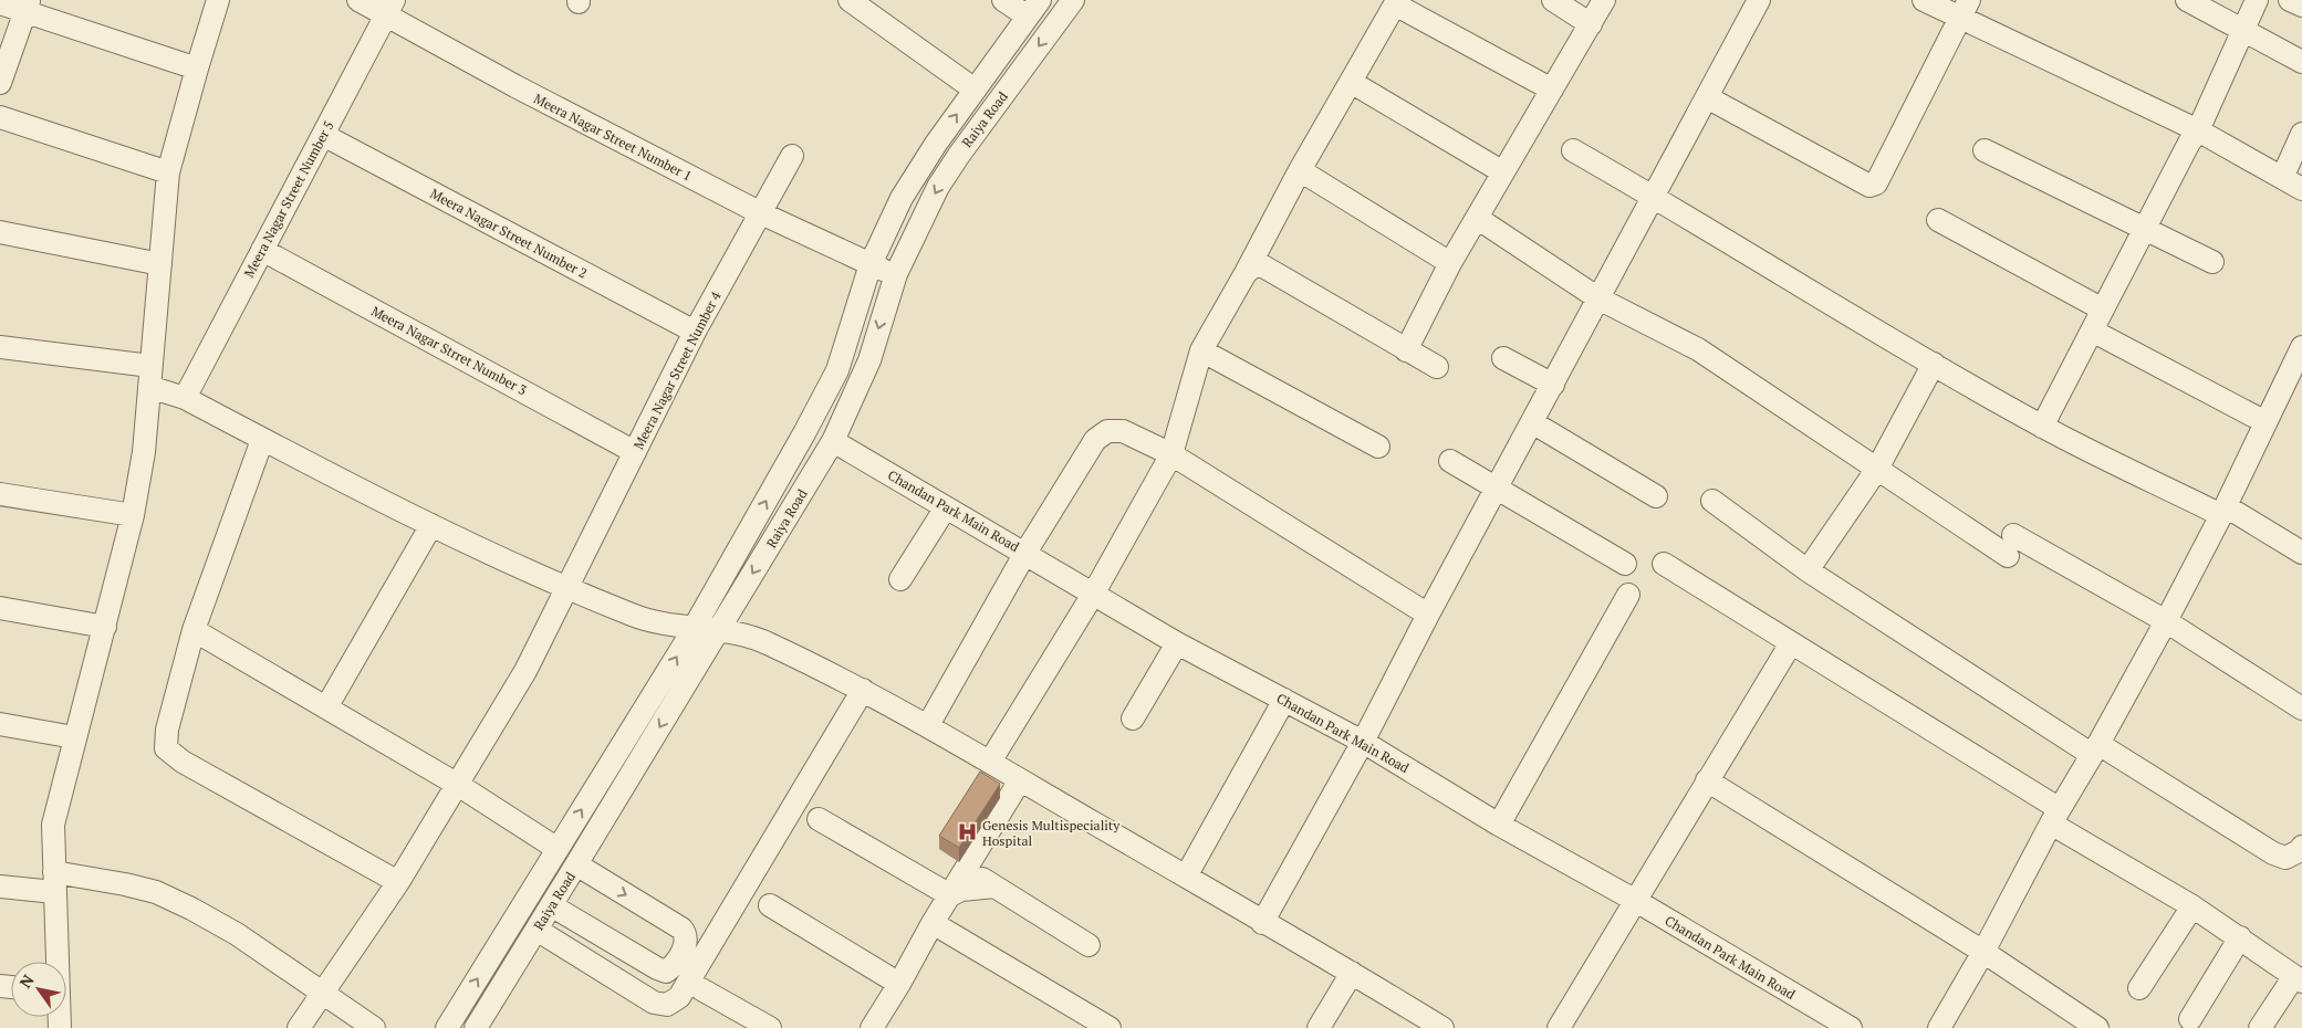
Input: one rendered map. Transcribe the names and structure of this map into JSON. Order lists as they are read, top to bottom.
{
  "streets": {
    "street": [
      "Raiya Road",
      "Meera Nagar Street Number 1",
      "Meera Nagar Street Number 5",
      "Meera Nagar Street Number 2",
      "Meera Nagar Strret Number 3",
      "Meera Nagar Street Number 4",
      "Chandan Park Main Road"
    ]
  },
  "crossings": [
    ["Raiya Road", "Meera Nagar Street Number 1"],
    ["Raiya Road", "Chandan Park Main Road"],
    ["Meera Nagar Street Number 1", "Meera Nagar Street Number 5"],
    ["Meera Nagar Street Number 1", "Meera Nagar Street Number 4"],
    ["Meera Nagar Street Number 5", "Meera Nagar Street Number 2"],
    ["Meera Nagar Street Number 5", "Meera Nagar Strret Number 3"],
    ["Meera Nagar Street Number 2", "Meera Nagar Street Number 4"],
    ["Meera Nagar Strret Number 3", "Meera Nagar Street Number 4"]
  ],
  "places": {
    "hospital": ["Genesis Multispeciality Hospital"]
  },
  "north": "top left"
}
